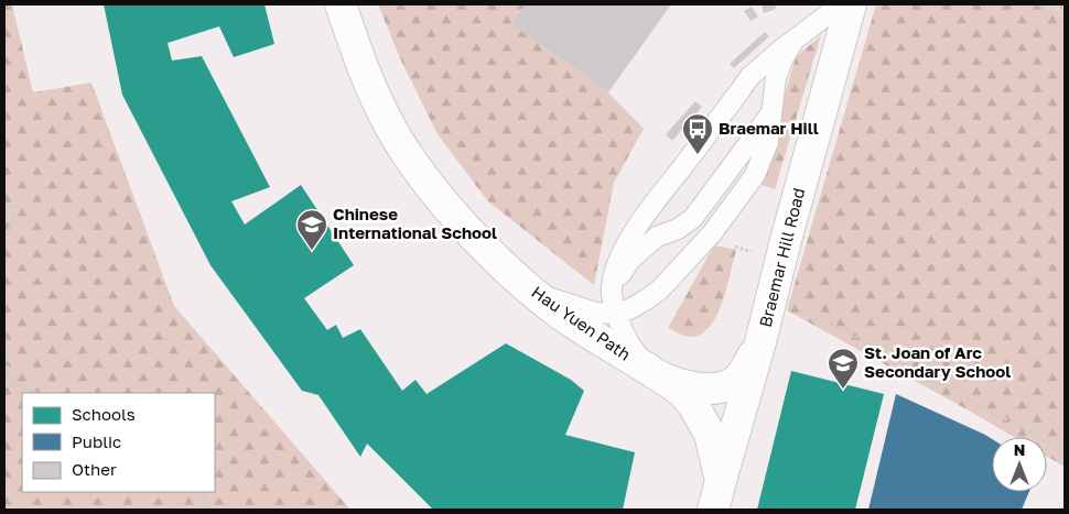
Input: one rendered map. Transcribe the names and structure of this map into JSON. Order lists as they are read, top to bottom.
{
  "streets": {
    "street": ["Braemar Hill Road", "Hau Yuen Path"]
  },
  "crossings": [
    ["Braemar Hill Road", "Hau Yuen Path"]
  ],
  "places": {
    "bus stop": ["Braemar Hill"],
    "school or university": ["Chinese International School", "St. Joan of Arc Secondary School"]
  },
  "legend": ["Schools", "Public", "Other"],
  "north": "top"
}
